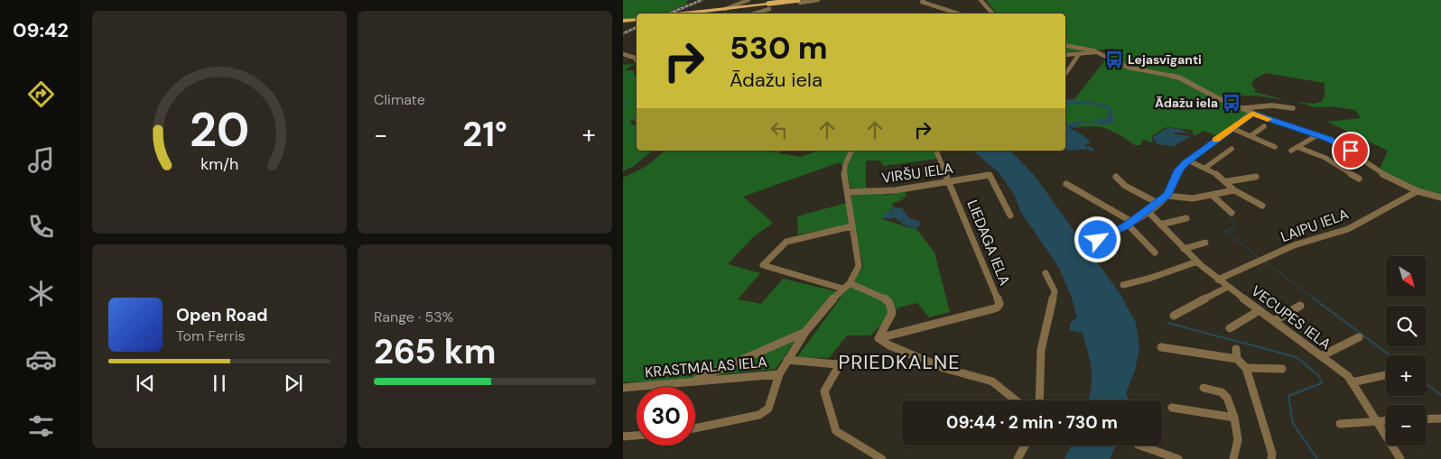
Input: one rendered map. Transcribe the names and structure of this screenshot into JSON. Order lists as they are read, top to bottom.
{
  "streets": {
    "street": [
      "VIRŠU IELA",
      "LAIPU IELA",
      "LIEDAGA IELA",
      "VECUPES IELA",
      "KRASTMALAS IELA"
    ]
  },
  "crossings": [
    ["VIRŠU IELA", "LIEDAGA IELA"],
    ["LAIPU IELA", "VECUPES IELA"]
  ],
  "districts": ["PRIEDKALNE"],
  "places": {
    "bus stop": ["Lejasvīganti", "Ādažu iela"]
  },
  "north": "bottom right",
  "page": {
    "tabs": "09:42",
    "tile": [
      "Climate",
      ["Range · 53%", "265 km"]
    ],
    "turn": ["530 m", "Ādažu iela"],
    "heat": ["−", "21°", "+"],
    "map_buttons": ["+", "−"],
    "song": ["Open Road", "Tom Ferris"],
    "limit": "30",
    "trip": "09:44 · 2 min · 730 m",
    "gauge": ["20", "km/h"]
  }
}
